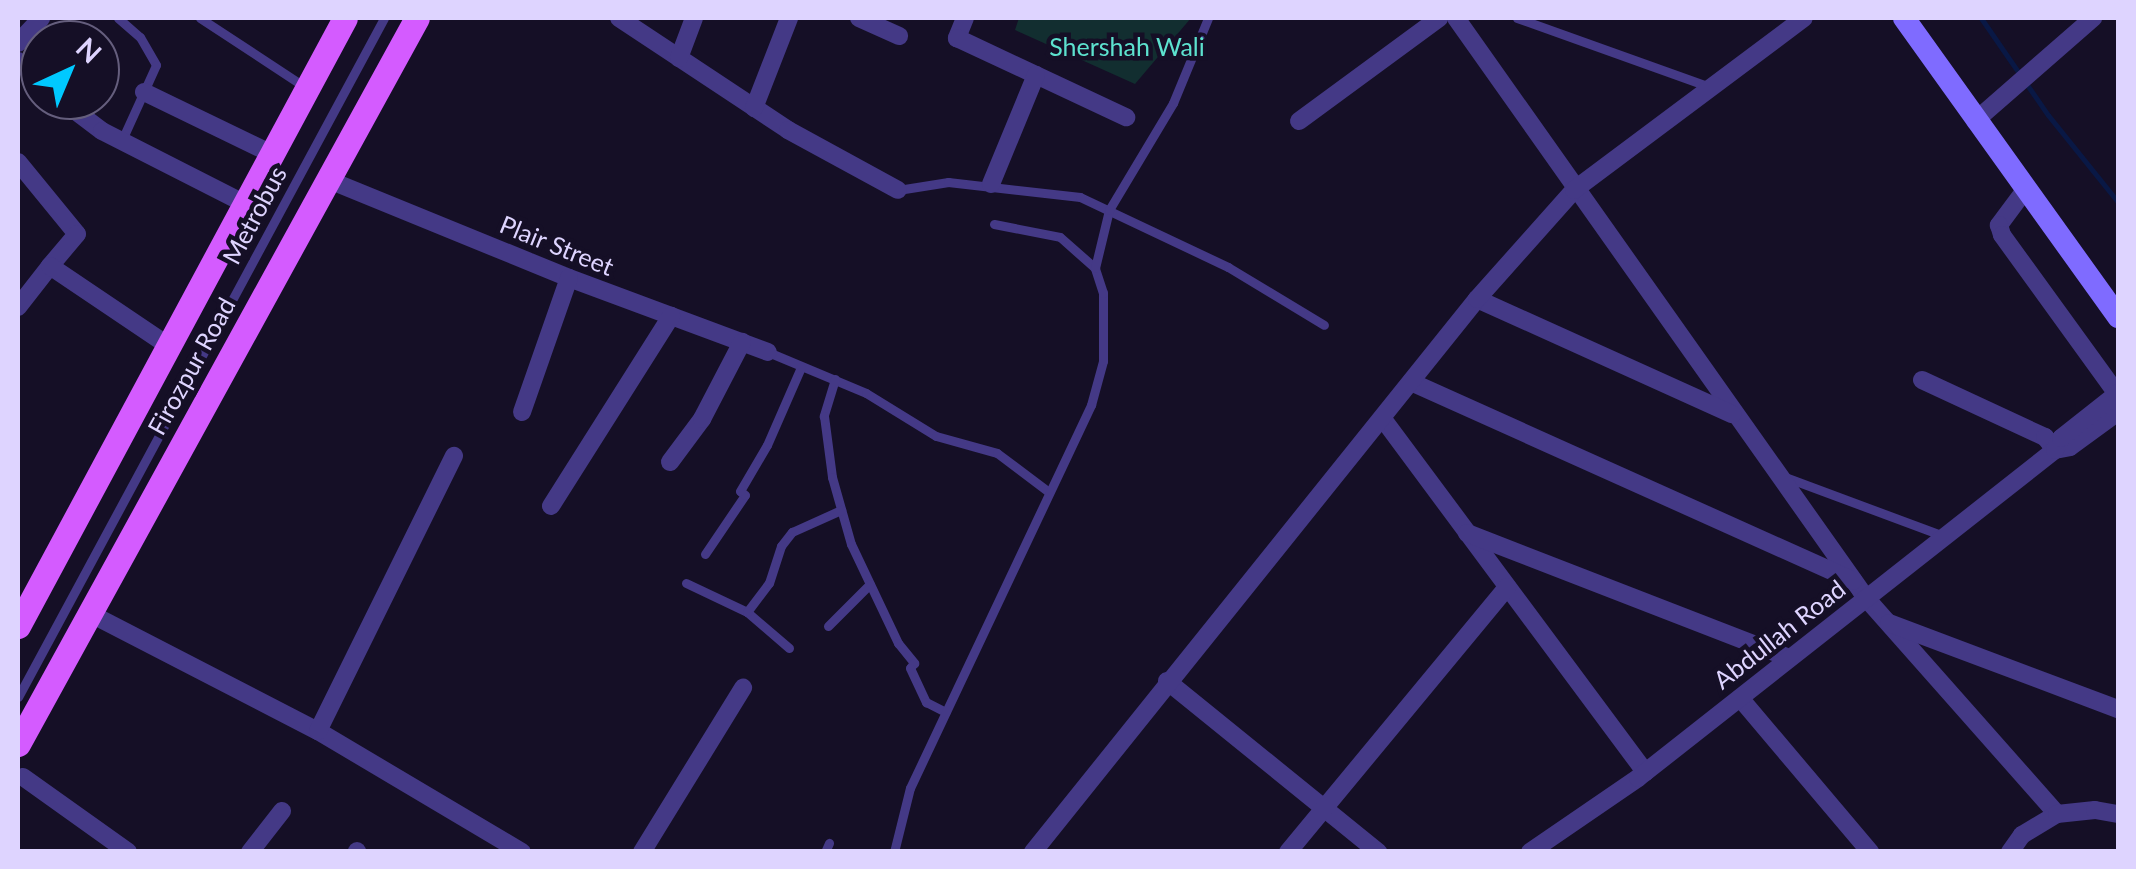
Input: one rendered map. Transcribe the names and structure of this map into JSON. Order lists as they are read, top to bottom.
{
  "streets": {
    "main road": ["Firozpur Road"],
    "street": ["Plair Street", "Abdullah Road"],
    "lane": ["Metrobus"]
  },
  "crossings": [
    ["Plair Street", "Firozpur Road"]
  ],
  "parks": ["Shershah Wali"],
  "north": "top right"
}
